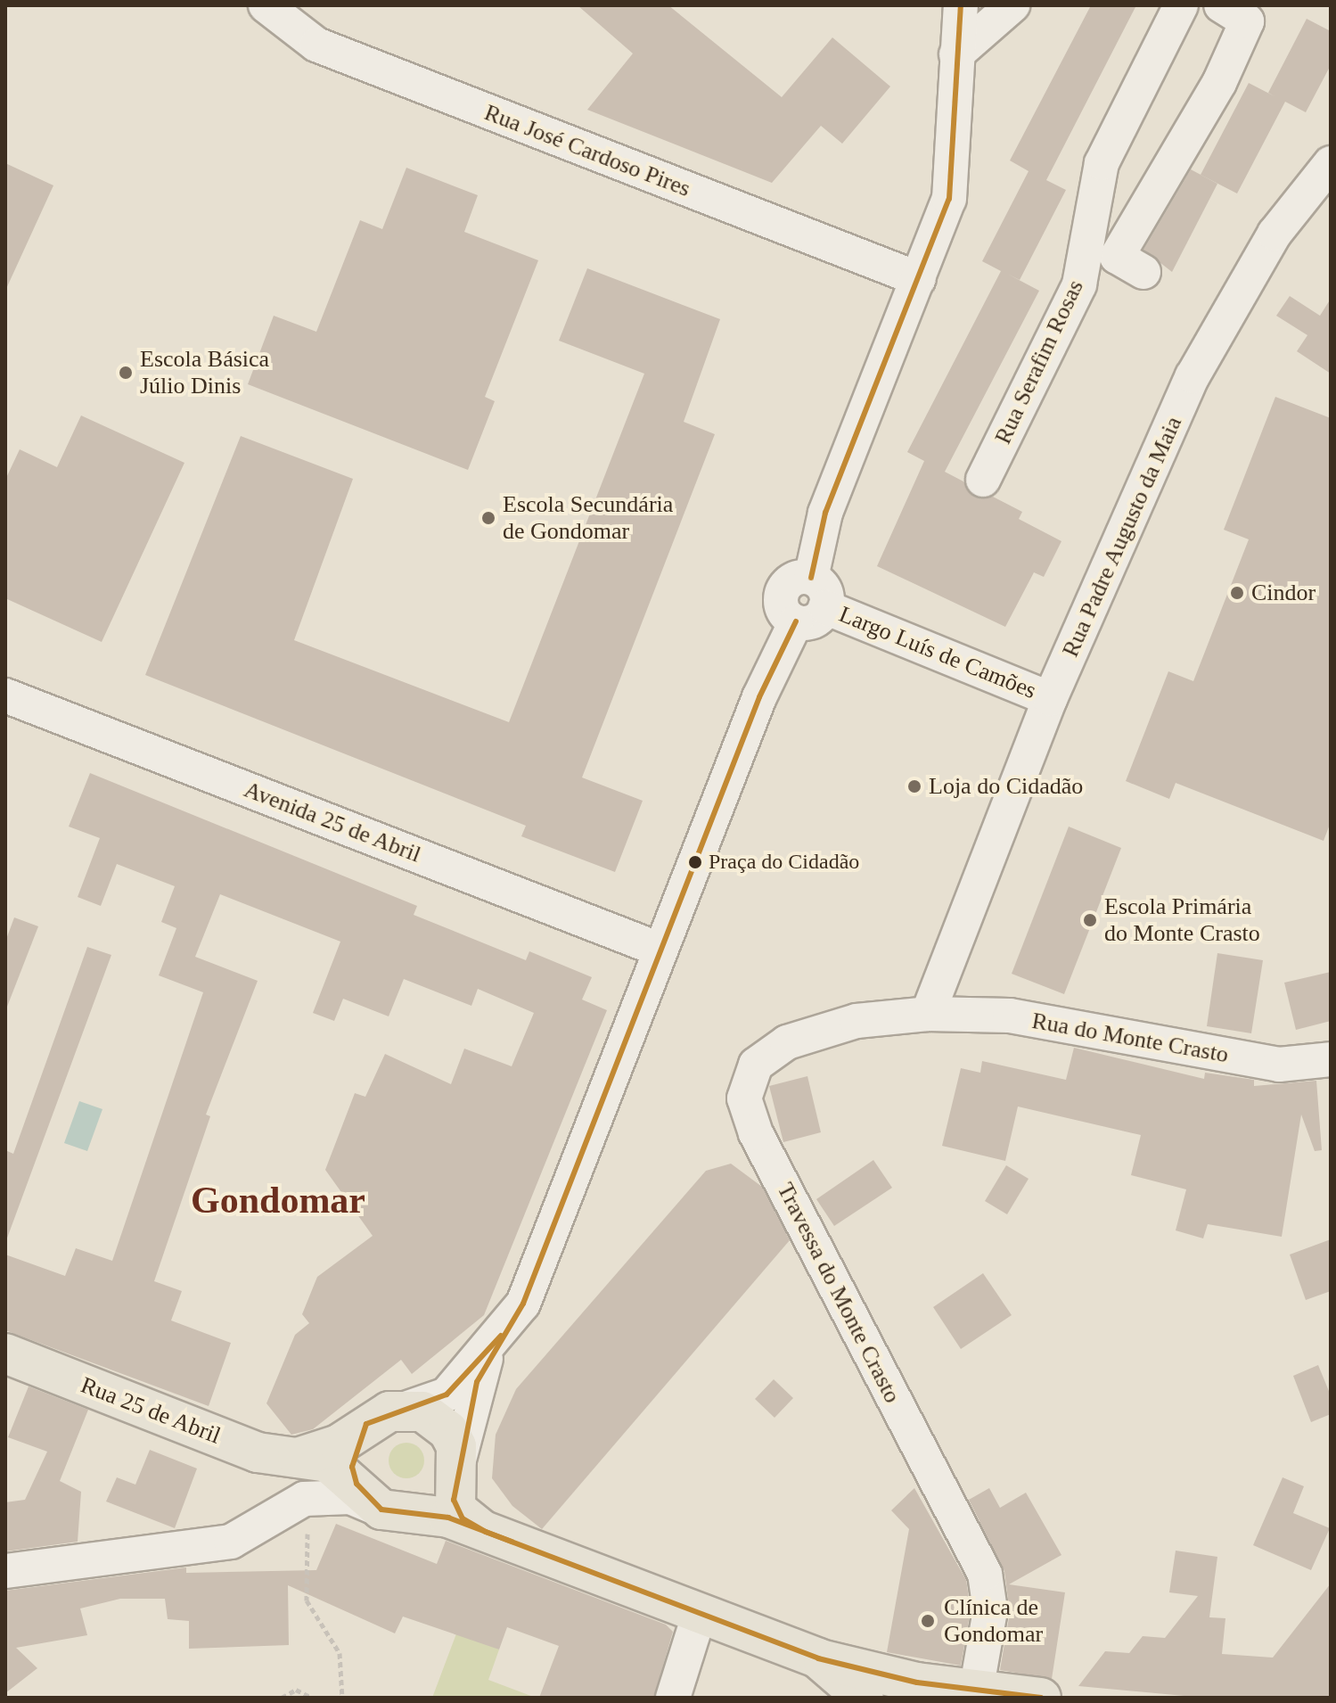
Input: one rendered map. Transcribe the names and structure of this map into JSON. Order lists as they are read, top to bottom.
{
  "streets": {
    "main road": ["Rua 25 de Abril"],
    "street": [
      "Rua José Cardoso Pires",
      "Rua Serafim Rosas",
      "Rua Padre Augusto da Maia",
      "Largo Luís de Camões",
      "Avenida 25 de Abril",
      "Rua do Monte Crasto",
      "Travessa do Monte Crasto"
    ]
  },
  "crossings": [
    ["Rua Padre Augusto da Maia", "Largo Luís de Camões"],
    ["Rua Padre Augusto da Maia", "Rua do Monte Crasto"],
    ["Rua Padre Augusto da Maia", "Travessa do Monte Crasto"],
    ["Rua do Monte Crasto", "Travessa do Monte Crasto"]
  ],
  "districts": ["Gondomar"],
  "places": [
    "Escola Básica Júlio Dinis",
    "Escola Secundária de Gondomar",
    "Cindor",
    "Loja do Cidadão",
    "Praça do Cidadão",
    "Escola Primária do Monte Crasto",
    "Clínica de Gondomar"
  ]
}
